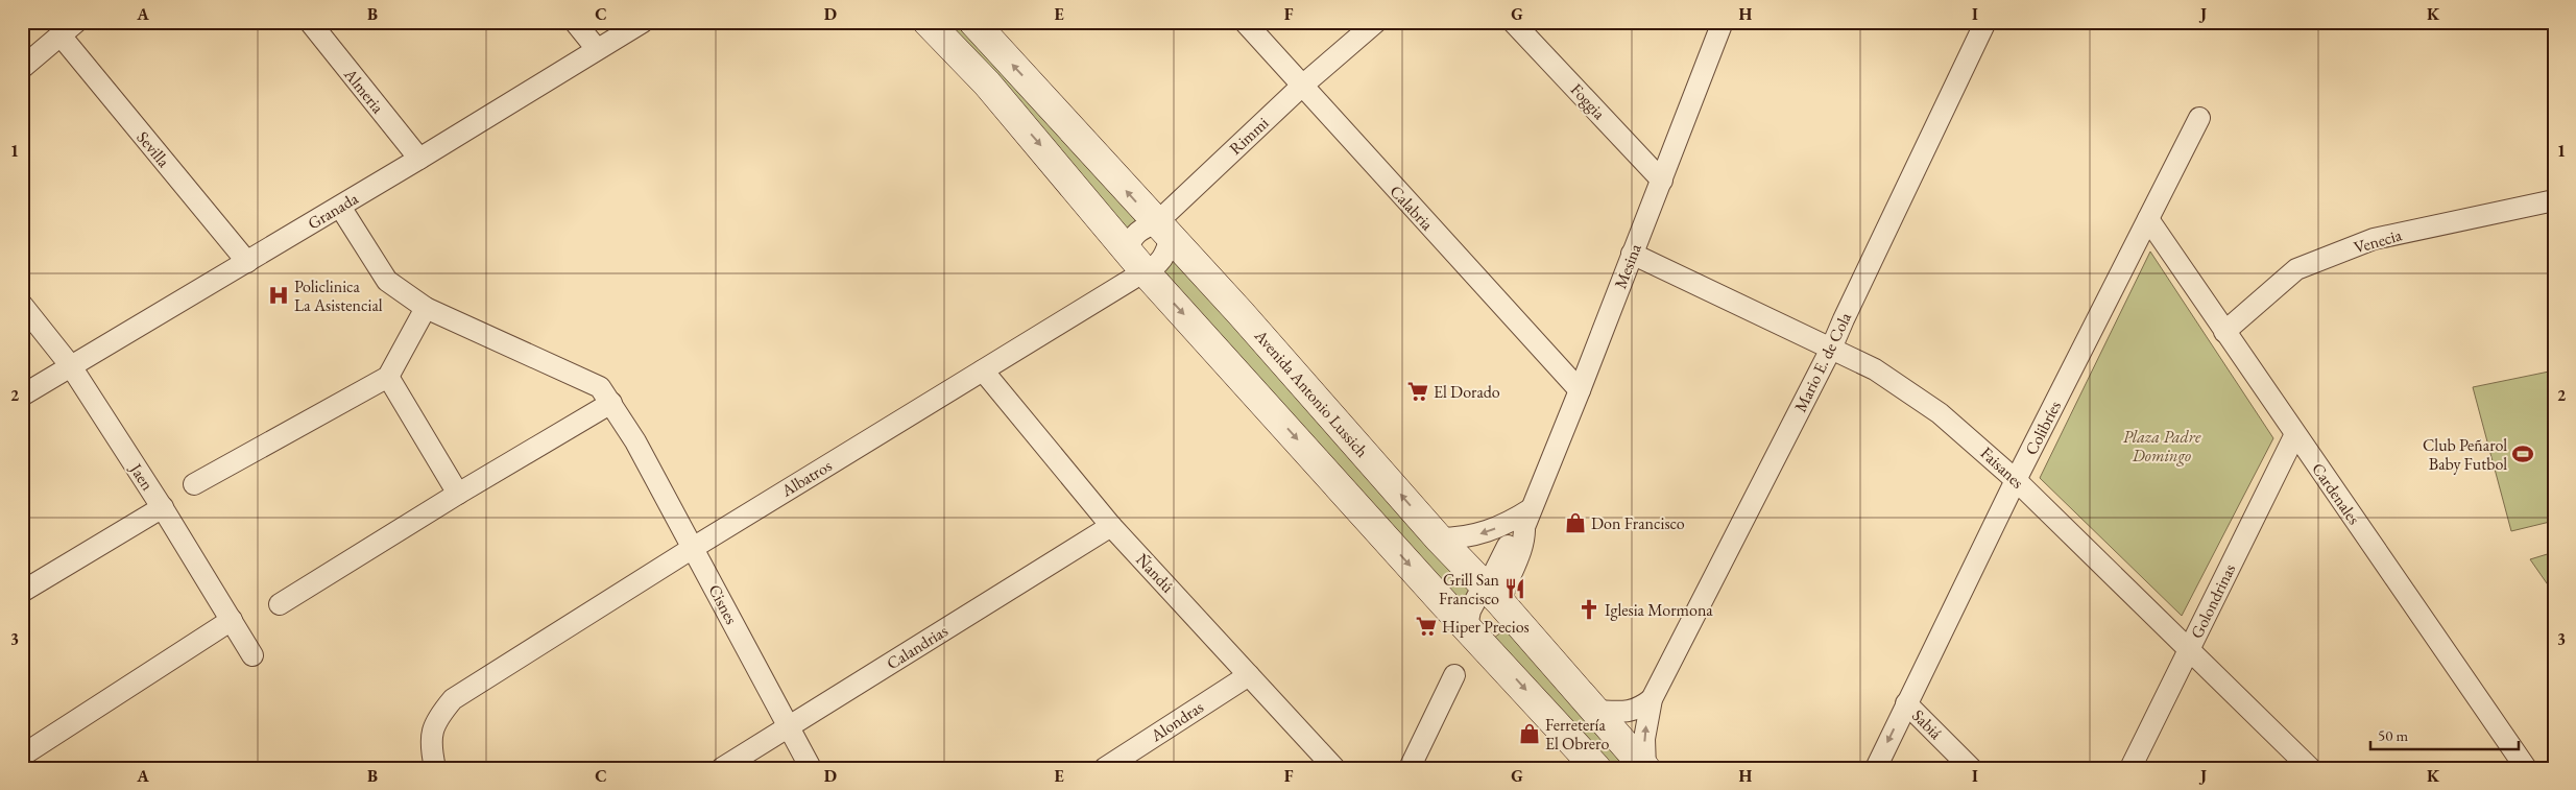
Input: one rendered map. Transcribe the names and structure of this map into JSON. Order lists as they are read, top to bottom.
{
  "streets": {
    "main road": ["Avenida Antonio Lussich"],
    "street": [
      "Almeria",
      "Foggia",
      "Rimmi",
      "Sevilla",
      "Calabria",
      "Granada",
      "Venecia",
      "Mesina",
      "Mario E. de Cola",
      "Colibríes",
      "Faisanes",
      "Jaen",
      "Albatros",
      "Cardenales",
      "Ñandú",
      "Golondrinas",
      "Cisnes",
      "Calandrias",
      "Alondras",
      "Sabiá"
    ]
  },
  "crossings": [
    ["Almeria", "Granada"],
    ["Foggia", "Mesina"],
    ["Rimmi", "Calabria"],
    ["Rimmi", "Avenida Antonio Lussich"],
    ["Rimmi", "Albatros"],
    ["Sevilla", "Granada"],
    ["Calabria", "Mesina"],
    ["Granada", "Jaen"],
    ["Granada", "Cisnes"],
    ["Venecia", "Cardenales"],
    ["Mesina", "Avenida Antonio Lussich"],
    ["Mesina", "Faisanes"],
    ["Mario E. de Cola", "Avenida Antonio Lussich"],
    ["Mario E. de Cola", "Faisanes"],
    ["Avenida Antonio Lussich", "Albatros"],
    ["Colibríes", "Faisanes"],
    ["Colibríes", "Cardenales"],
    ["Colibríes", "Sabiá"],
    ["Faisanes", "Golondrinas"],
    ["Albatros", "Ñandú"],
    ["Albatros", "Cisnes"],
    ["Cardenales", "Golondrinas"],
    ["Ñandú", "Calandrias"],
    ["Ñandú", "Alondras"],
    ["Cisnes", "Calandrias"]
  ],
  "parks": ["Plaza Padre Domingo"],
  "places": {
    "hospital": ["Policlinica La Asistencial"],
    "supermarket": ["El Dorado", "Hiper Precios"],
    "sports": ["Club Peñarol Baby Futbol"],
    "shop": ["Don Francisco", "Ferretería El Obrero"],
    "restaurant": ["Grill San Francisco"],
    "church": ["Iglesia Mormona"]
  },
  "scale_bar": "50 m",
  "grid": {
    "columns": [
      "A",
      "B",
      "C",
      "D",
      "E",
      "F",
      "G",
      "H",
      "I",
      "J",
      "K"
    ],
    "rows": ["1", "2", "3"]
  }
}
